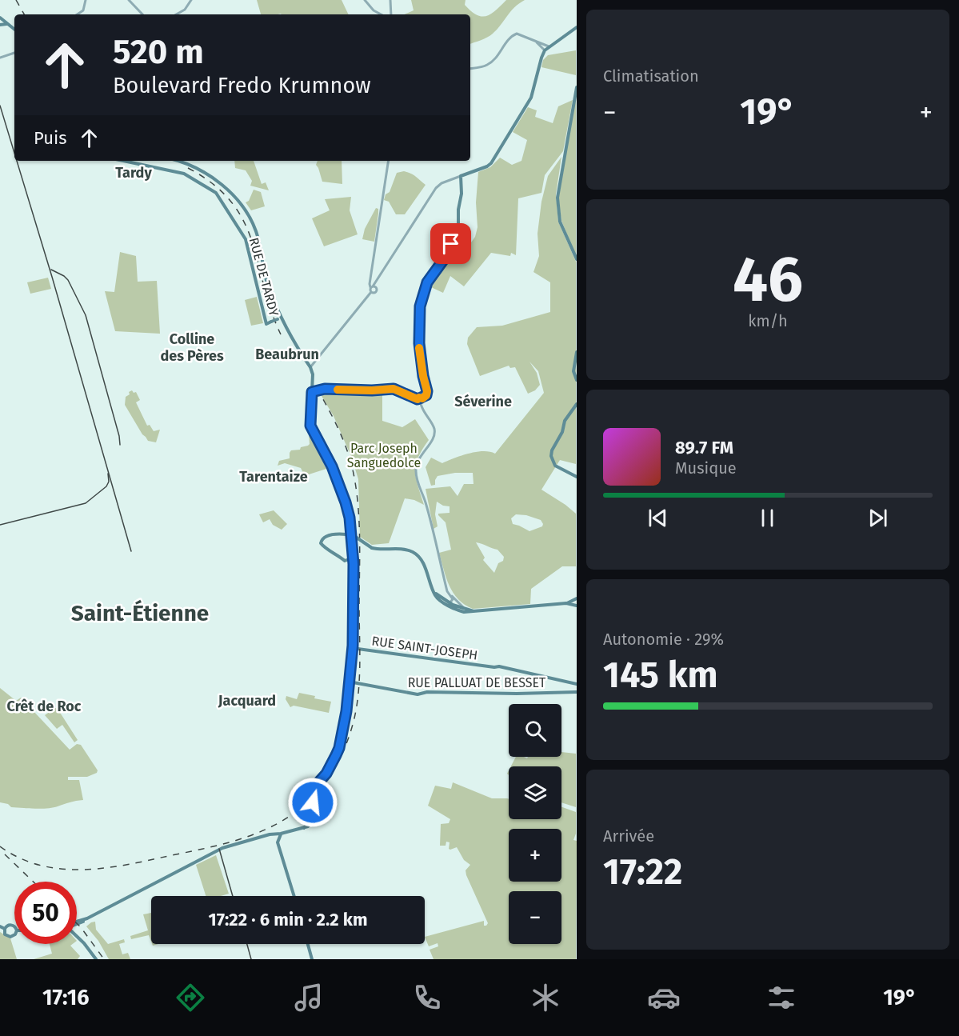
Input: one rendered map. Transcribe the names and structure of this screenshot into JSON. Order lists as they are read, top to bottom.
{
  "streets": {
    "main road": ["RUE DE TARDY", "RUE SAINT-JOSEPH", "RUE PALLUAT DE BESSET"]
  },
  "districts": [
    "Tardy",
    "Colline des Pères",
    "Beaubrun",
    "Séverine",
    "Tarentaize",
    "Saint-Étienne",
    "Jacquard",
    "Crêt de Roc"
  ],
  "parks": ["Parc Joseph Sanguedolce"],
  "page": {
    "tile": [
      "Climatisation",
      ["46", "km/h"],
      ["Autonomie · 29%", "145 km"],
      ["Arrivée", "17:22"]
    ],
    "turn": ["520 m", "Boulevard Fredo Krumnow"],
    "heat": ["−", "19°", "+"],
    "then": "Puis",
    "song": ["89.7 FM", "Musique"],
    "map_buttons": ["+", "−"],
    "limit": "50",
    "trip": "17:22 · 6 min · 2.2 km",
    "tabs": ["17:16", "19°"]
  }
}
